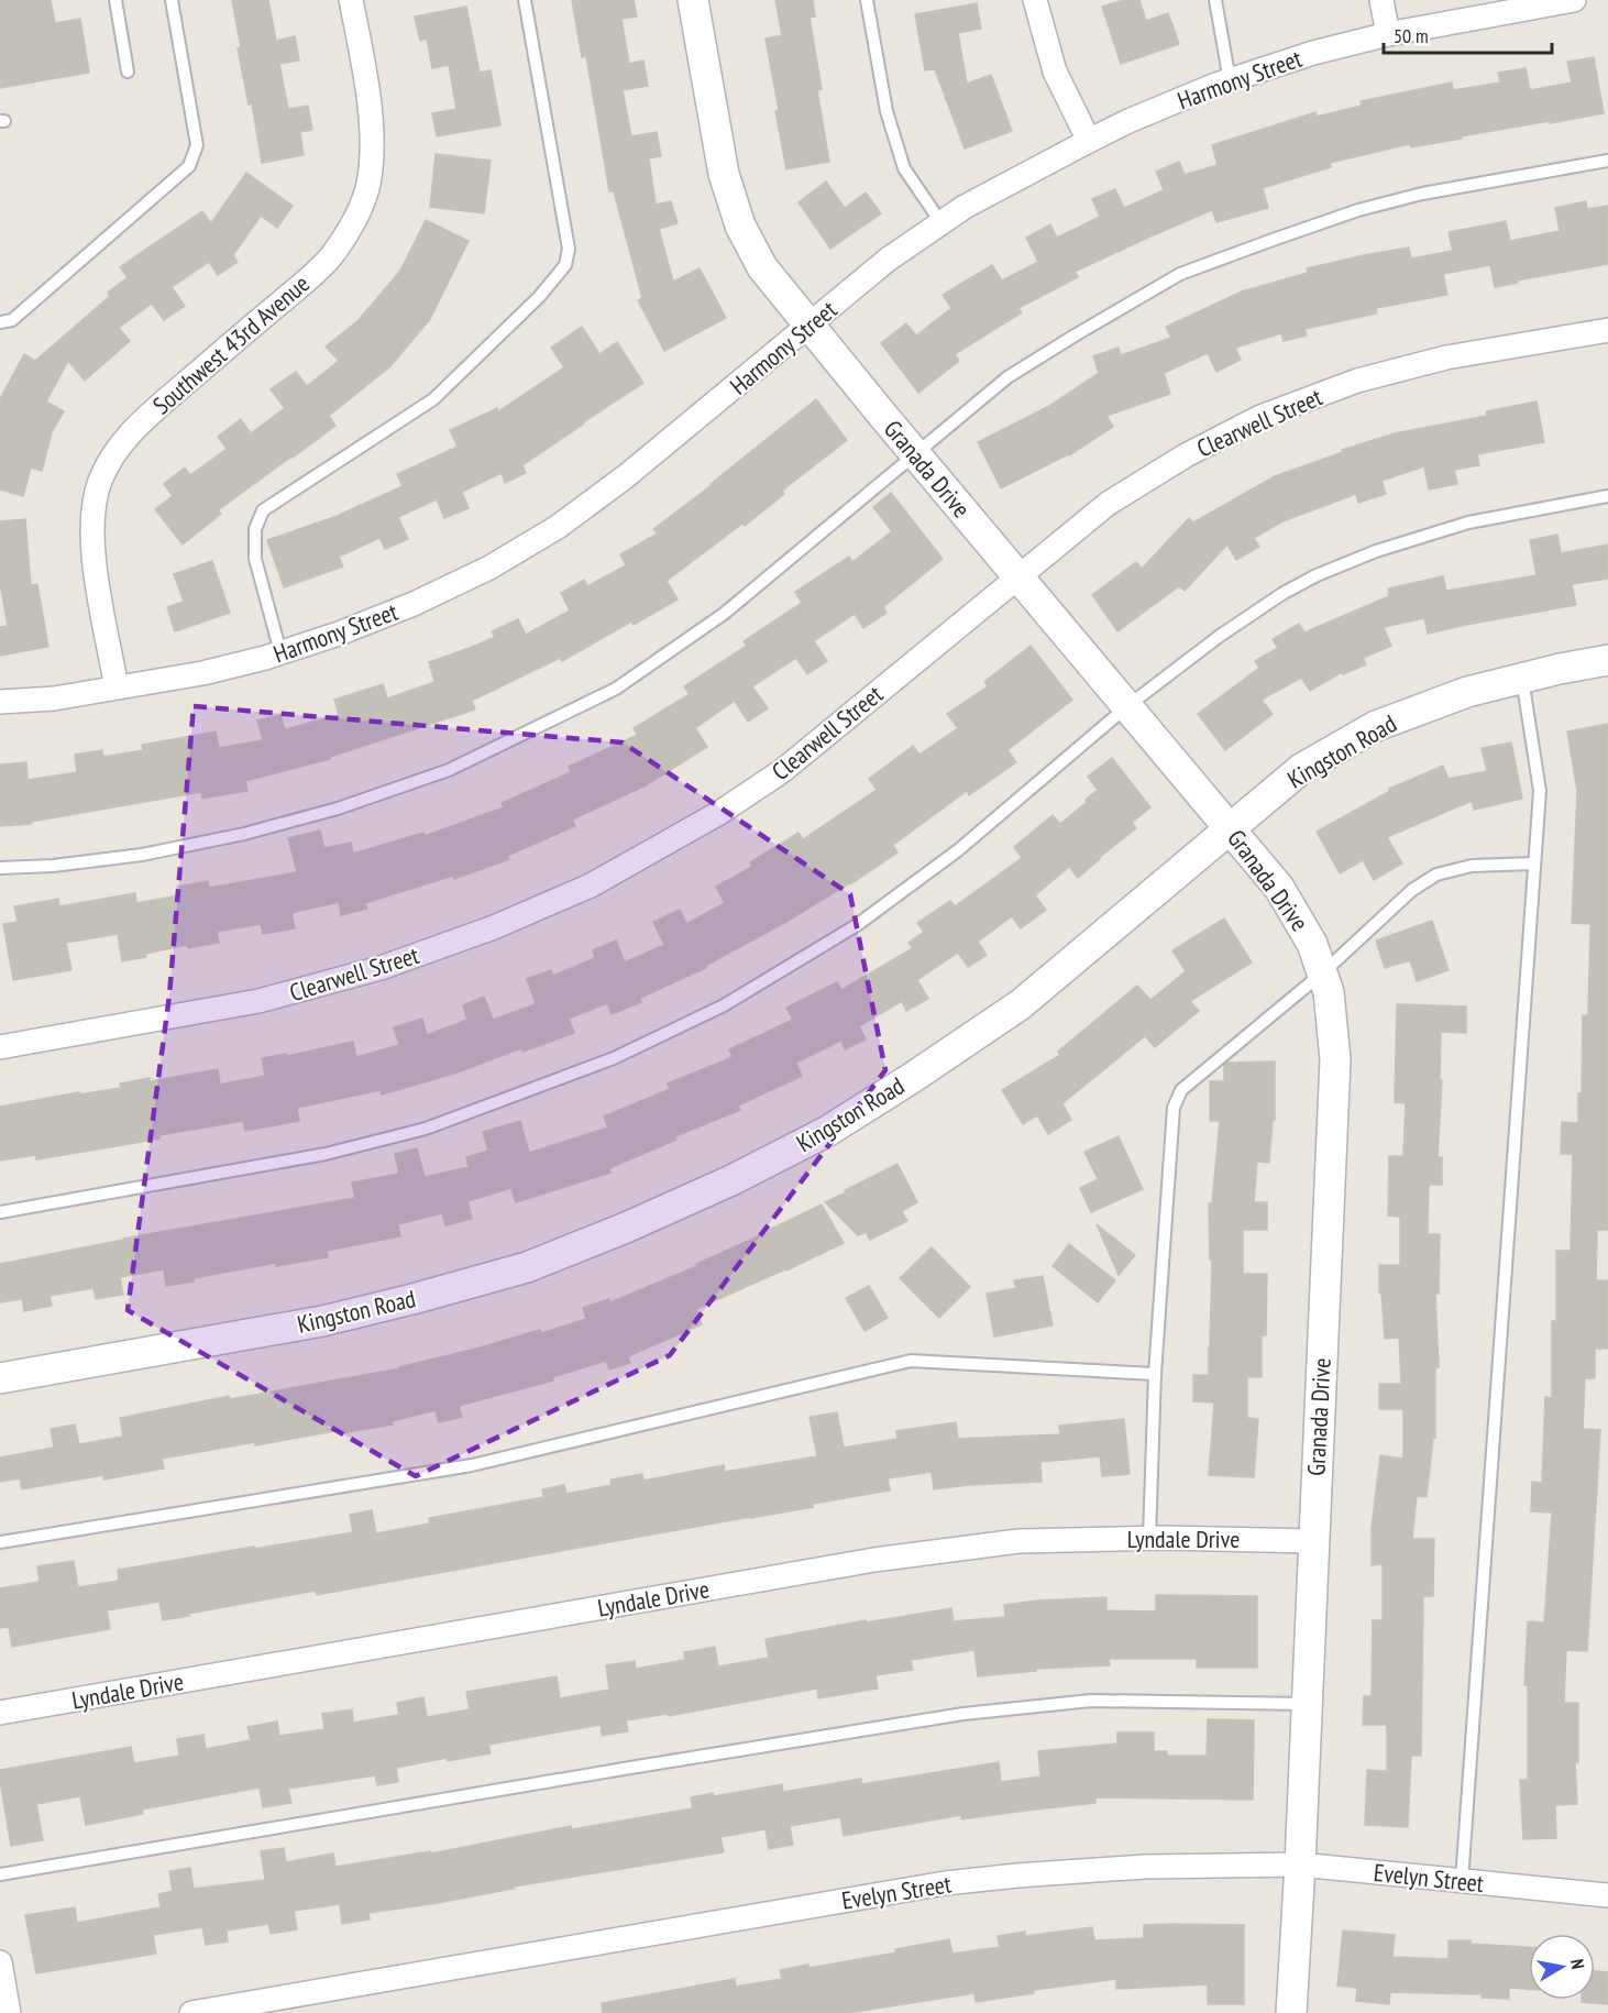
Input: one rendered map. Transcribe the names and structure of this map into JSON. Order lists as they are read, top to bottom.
{
  "streets": {
    "street": [
      "Harmony Street",
      "Southwest 43rd Avenue",
      "Clearwell Street",
      "Granada Drive",
      "Kingston Road",
      "Lyndale Drive",
      "Evelyn Street"
    ]
  },
  "crossings": [
    ["Harmony Street", "Southwest 43rd Avenue"],
    ["Harmony Street", "Granada Drive"],
    ["Clearwell Street", "Granada Drive"],
    ["Granada Drive", "Kingston Road"],
    ["Granada Drive", "Lyndale Drive"],
    ["Granada Drive", "Evelyn Street"]
  ],
  "scale_bar": "50 m",
  "north": "right"
}
